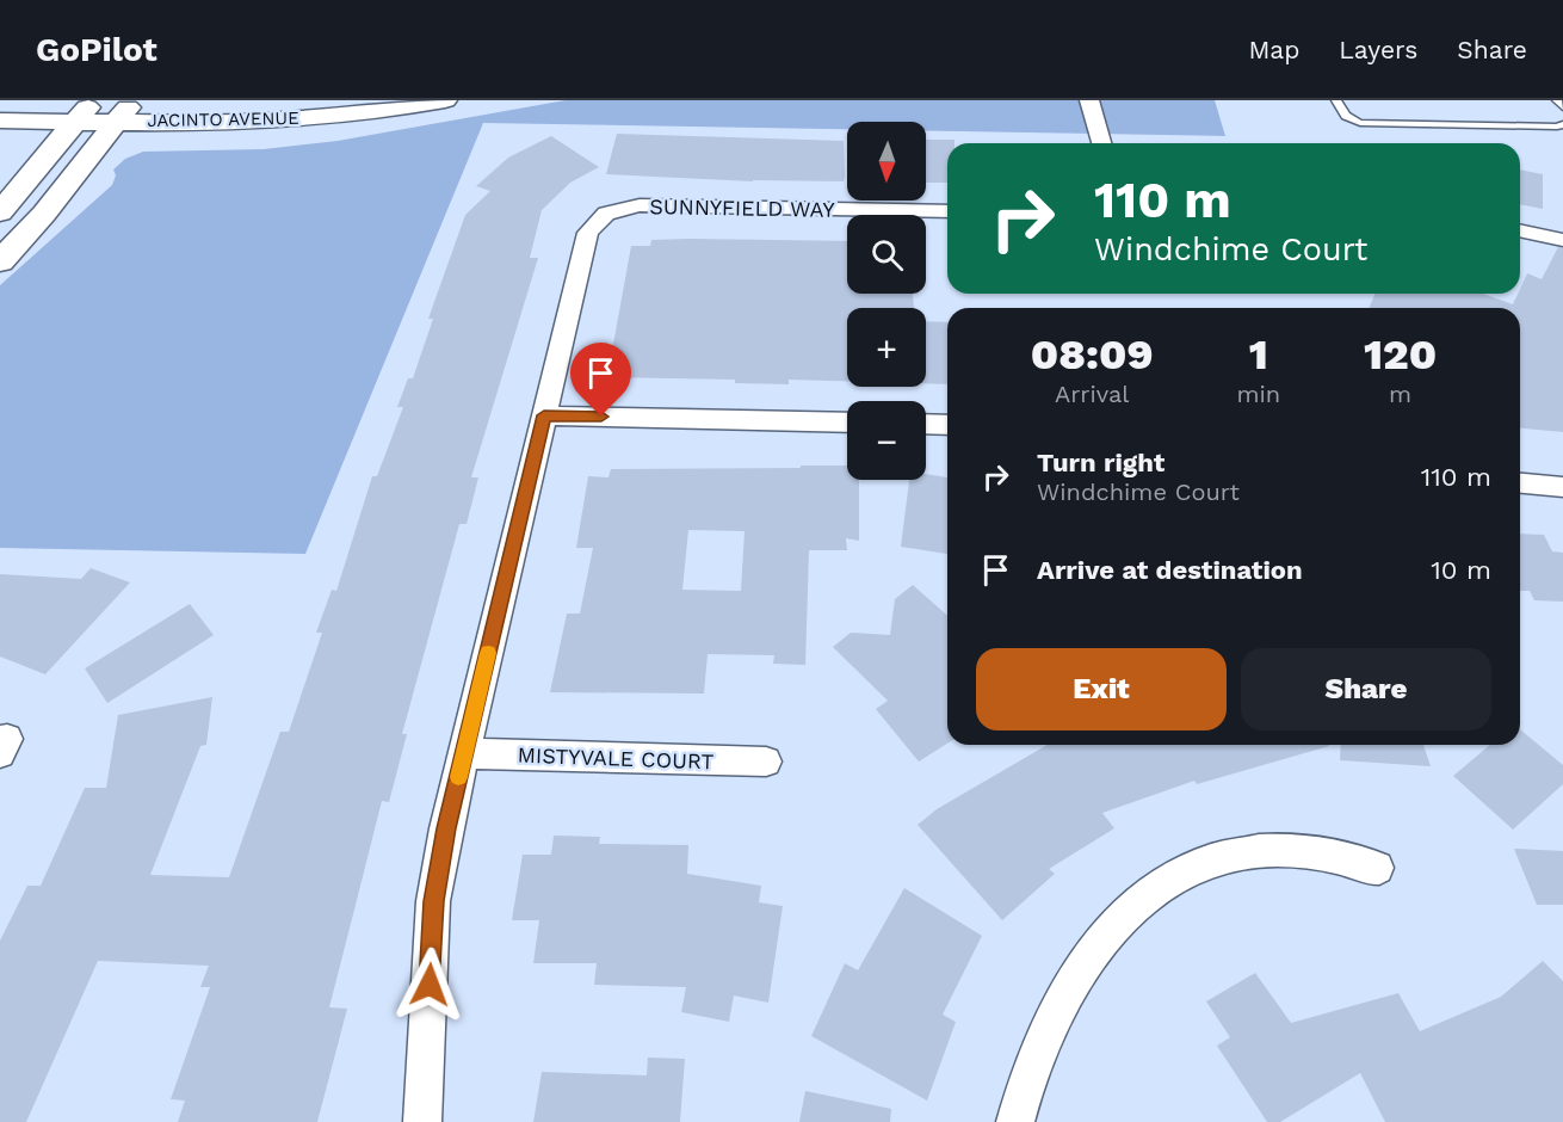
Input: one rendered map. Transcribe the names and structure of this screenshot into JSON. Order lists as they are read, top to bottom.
{
  "streets": {
    "street": ["JACINTO AVENUE", "SUNNYFIELD WAY", "MISTYVALE COURT"]
  },
  "crossings": [
    ["SUNNYFIELD WAY", "MISTYVALE COURT"]
  ],
  "north": "bottom",
  "page": {
    "header": "GoPilot",
    "nav": ["Map", "Layers", "Share"],
    "map_buttons": ["+", "−"],
    "turn": ["110 m", "Windchime Court"],
    "eta": [
      "08:09",
      "Arrival",
      "1",
      "min",
      "120",
      "m"
    ],
    "list": [
      {
        "name": "Turn right",
        "note": "Windchime Court",
        "value": "110 m"
      },
      {
        "name": "Arrive at destination",
        "value": "10 m"
      }
    ],
    "buttons": ["Exit", "Share"]
  }
}
